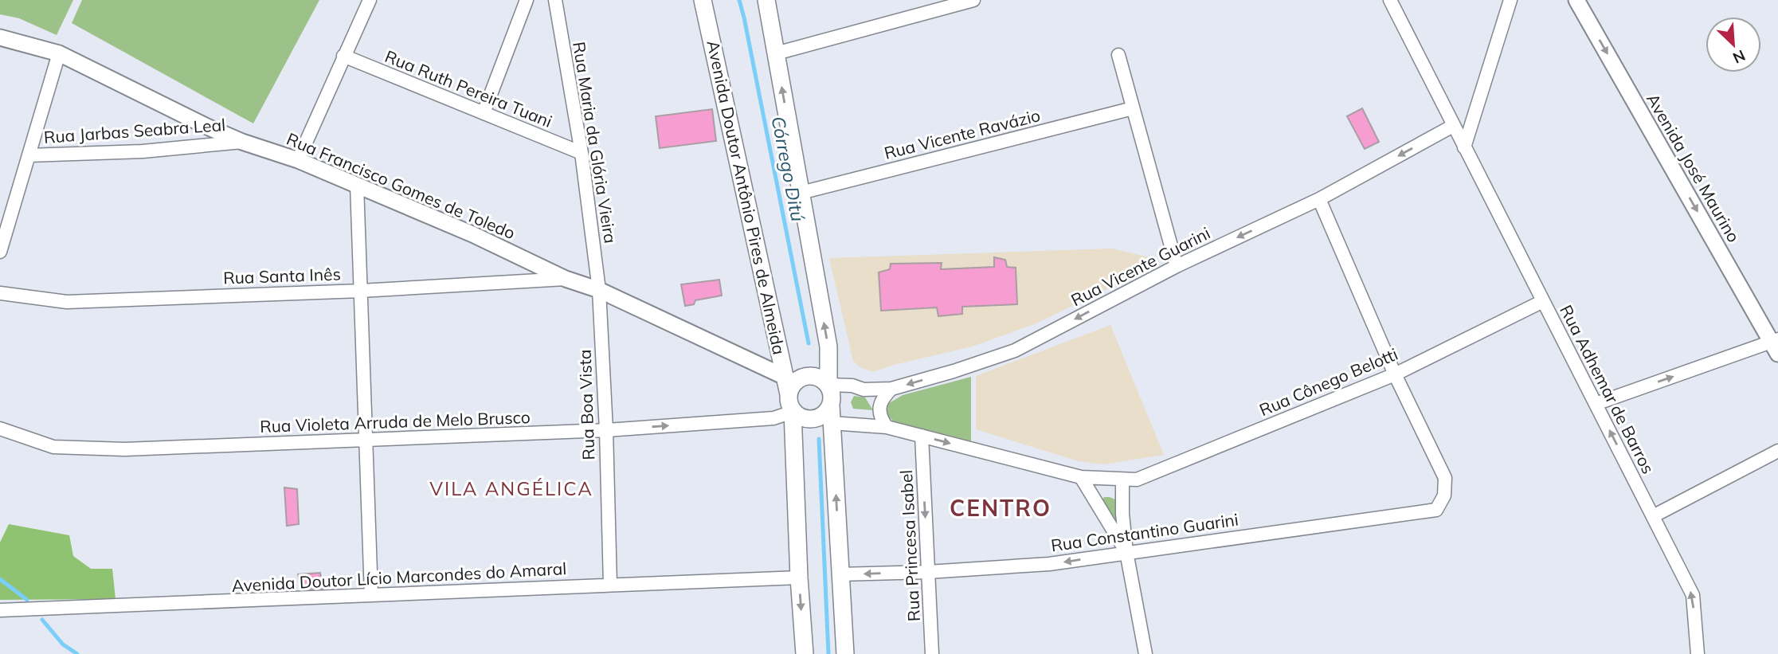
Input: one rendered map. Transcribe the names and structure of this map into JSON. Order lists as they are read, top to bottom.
{
  "streets": {
    "main road": ["Avenida Doutor Antônio Pires de Almeida"],
    "street": [
      "Rua Ruth Pereira Tuani",
      "Rua Jarbas Seabra Leal",
      "Rua Vicente Ravázio",
      "Rua Maria da Glória Vieira",
      "Avenida José Maurino",
      "Rua Francisco Gomes de Toledo",
      "Rua Vicente Guarini",
      "Rua Santa Inês",
      "Rua Cônego Belotti",
      "Rua Adhemar de Barros",
      "Rua Boa Vista",
      "Rua Violeta Arruda de Melo Brusco",
      "Rua Constantino Guarini",
      "Rua Princesa Isabel",
      "Avenida Doutor Lício Marcondes do Amaral"
    ]
  },
  "crossings": [
    ["Rua Ruth Pereira Tuani", "Rua Maria da Glória Vieira"],
    ["Rua Jarbas Seabra Leal", "Rua Francisco Gomes de Toledo"],
    ["Rua Maria da Glória Vieira", "Rua Francisco Gomes de Toledo"],
    ["Rua Maria da Glória Vieira", "Rua Boa Vista"],
    ["Rua Francisco Gomes de Toledo", "Avenida Doutor Antônio Pires de Almeida"],
    ["Rua Francisco Gomes de Toledo", "Rua Santa Inês"],
    ["Rua Francisco Gomes de Toledo", "Rua Boa Vista"],
    ["Avenida Doutor Antônio Pires de Almeida", "Rua Vicente Guarini"],
    ["Avenida Doutor Antônio Pires de Almeida", "Rua Violeta Arruda de Melo Brusco"],
    ["Rua Vicente Guarini", "Rua Adhemar de Barros"],
    ["Rua Vicente Guarini", "Rua Violeta Arruda de Melo Brusco"],
    ["Rua Cônego Belotti", "Rua Adhemar de Barros"],
    ["Rua Cônego Belotti", "Rua Constantino Guarini"],
    ["Rua Cônego Belotti", "Rua Princesa Isabel"],
    ["Rua Boa Vista", "Rua Violeta Arruda de Melo Brusco"],
    ["Rua Boa Vista", "Avenida Doutor Lício Marcondes do Amaral"],
    ["Rua Constantino Guarini", "Rua Princesa Isabel"]
  ],
  "one_way": [
    "Avenida José Maurino",
    "Rua Vicente Guarini",
    "Rua Adhemar de Barros",
    "Rua Constantino Guarini",
    "Rua Princesa Isabel"
  ],
  "districts": ["VILA ANGÉLICA", "CENTRO"],
  "water": ["Córrego Ditú"],
  "north": "bottom right"
}
